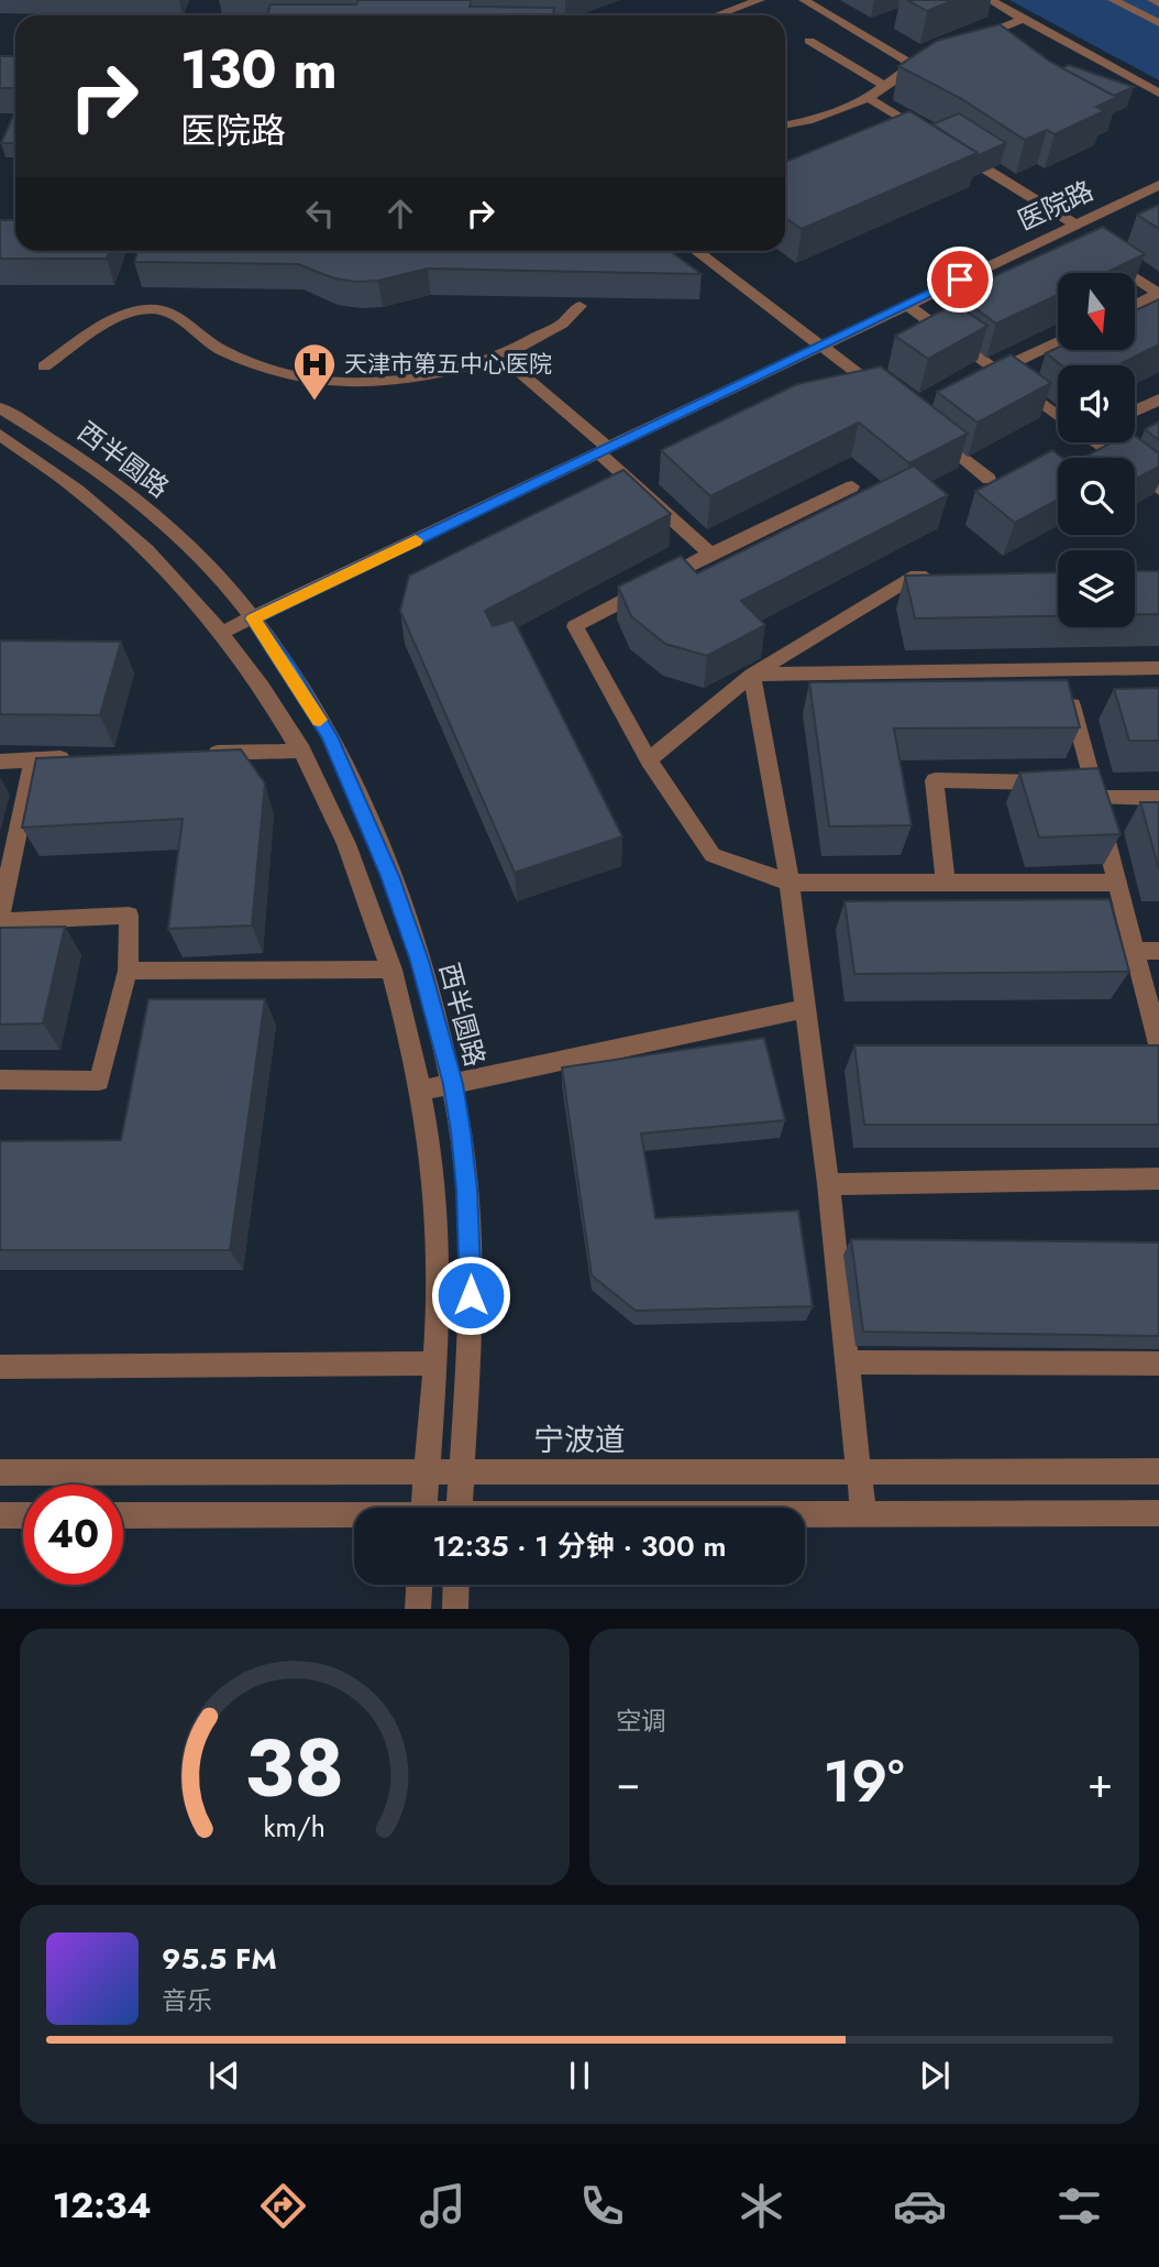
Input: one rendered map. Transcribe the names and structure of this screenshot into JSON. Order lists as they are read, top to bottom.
{
  "streets": {
    "street": ["医院路", "西半圆路", "宁波道"]
  },
  "crossings": [
    ["医院路", "西半圆路"],
    ["西半圆路", "宁波道"]
  ],
  "places": {
    "hospital": ["天津市第五中心医院"]
  },
  "north": "bottom",
  "page": {
    "turn": ["130 m", "医院路"],
    "limit": "40",
    "trip": "12:35 · 1 分钟 · 300 m",
    "tile": "空调",
    "heat": ["−", "19°", "+"],
    "song": ["95.5 FM", "音乐"],
    "tabs": "12:34",
    "gauge": ["38", "km/h"]
  }
}
